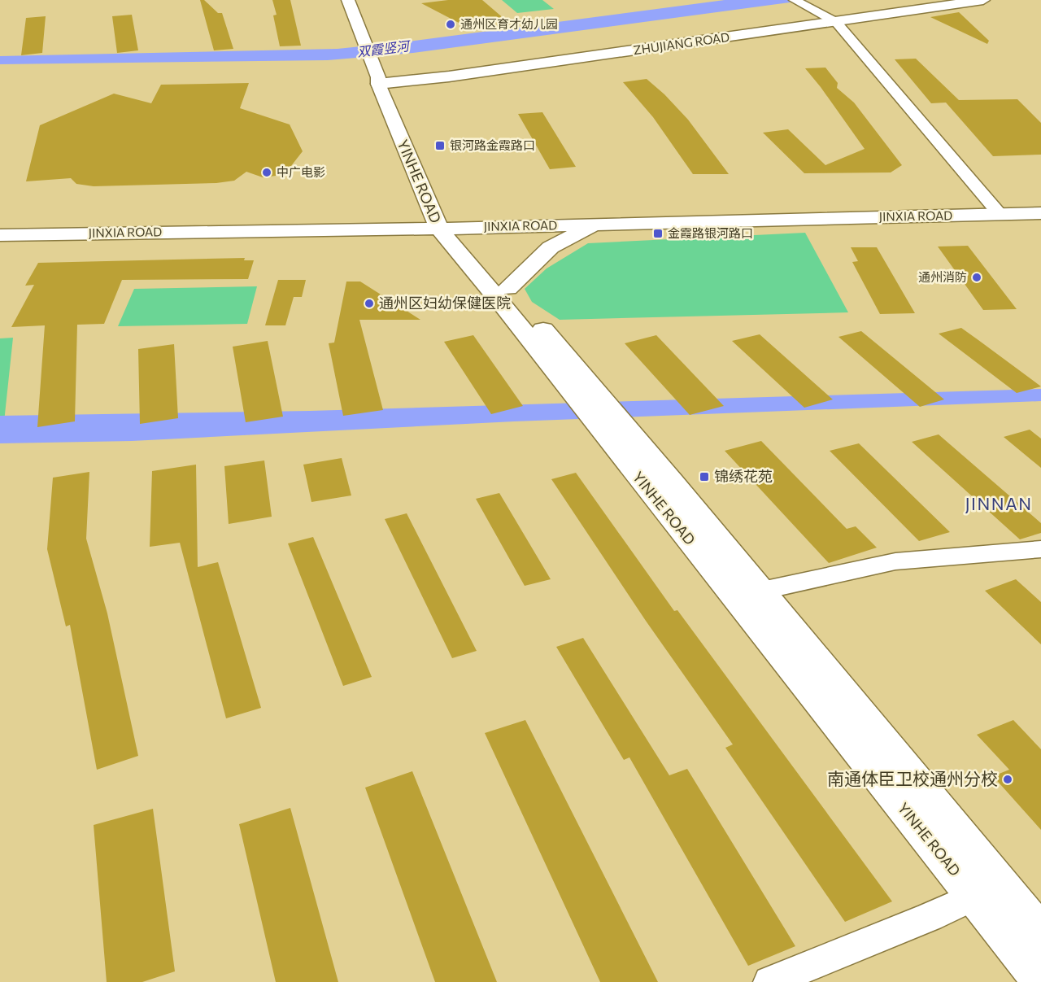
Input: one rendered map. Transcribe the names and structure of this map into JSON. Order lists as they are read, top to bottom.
{
  "streets": {
    "main road": ["ZHUJIANG ROAD", "YINHE ROAD", "JINXIA ROAD"]
  },
  "crossings": [
    ["ZHUJIANG ROAD", "YINHE ROAD"],
    ["YINHE ROAD", "JINXIA ROAD"]
  ],
  "districts": ["JINNAN"],
  "water": ["双霞竖河"],
  "places": {
    "other": [
      "通州区育才幼儿园",
      "中广电影",
      "通州消防",
      "通州区妇幼保健医院",
      "南通体臣卫校通州分校"
    ],
    "transit": ["银河路金霞路口", "金霞路银河路口", "锦绣花苑"]
  }
}
